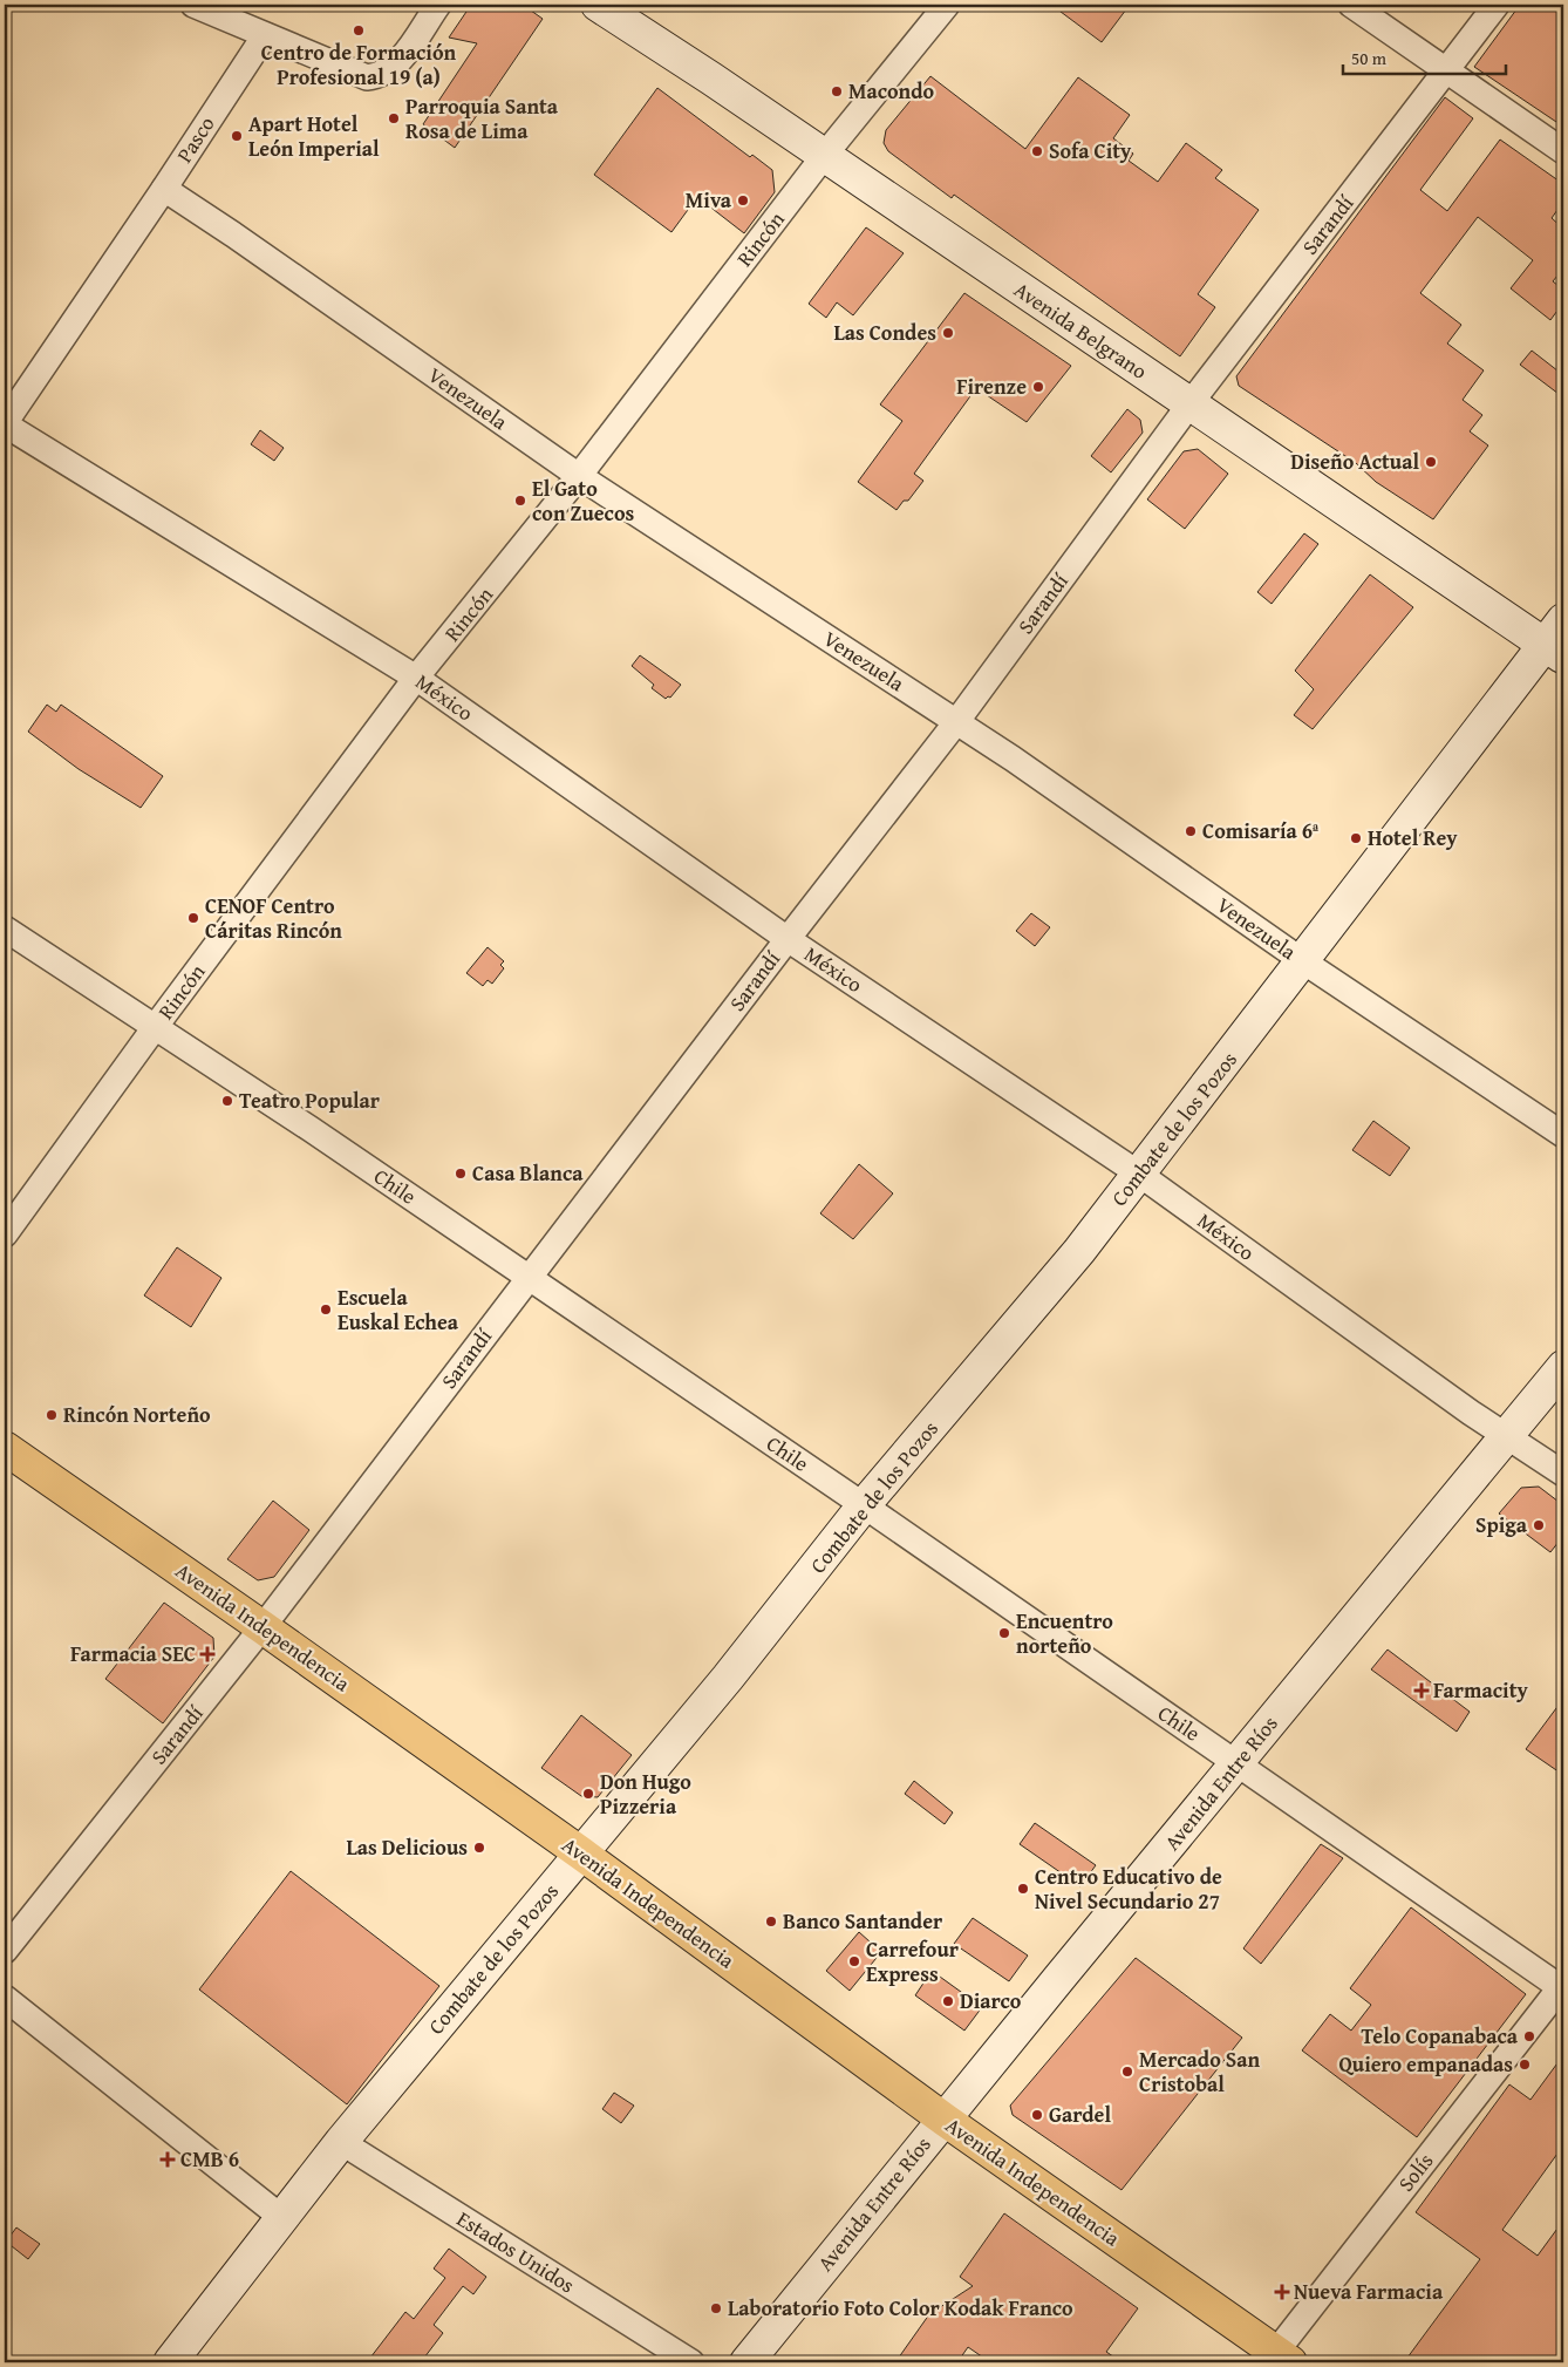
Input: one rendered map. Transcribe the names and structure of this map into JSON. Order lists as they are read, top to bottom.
{
  "streets": {
    "main road": [
      "Avenida Belgrano",
      "Combate de los Pozos",
      "Avenida Independencia",
      "Avenida Entre Ríos"
    ],
    "street": [
      "Pasco",
      "Sarandí",
      "Rincón",
      "Venezuela",
      "México",
      "Chile",
      "Solís",
      "Estados Unidos"
    ]
  },
  "crossings": [
    ["Pasco", "Venezuela"],
    ["Pasco", "México"],
    ["Sarandí", "Avenida Belgrano"],
    ["Sarandí", "Venezuela"],
    ["Sarandí", "México"],
    ["Sarandí", "Chile"],
    ["Sarandí", "Avenida Independencia"],
    ["Rincón", "Avenida Belgrano"],
    ["Rincón", "Venezuela"],
    ["Rincón", "México"],
    ["Rincón", "Chile"],
    ["Avenida Belgrano", "Combate de los Pozos"],
    ["Venezuela", "Combate de los Pozos"],
    ["México", "Combate de los Pozos"],
    ["México", "Avenida Entre Ríos"],
    ["Combate de los Pozos", "Chile"],
    ["Combate de los Pozos", "Avenida Independencia"],
    ["Combate de los Pozos", "Estados Unidos"],
    ["Chile", "Avenida Entre Ríos"],
    ["Chile", "Solís"],
    ["Avenida Independencia", "Avenida Entre Ríos"],
    ["Avenida Independencia", "Solís"]
  ],
  "places": {
    "other": [
      "Centro de Formación Profesional 19 (a)",
      "Macondo",
      "Parroquia Santa Rosa de Lima",
      "Apart Hotel León Imperial",
      "Sofa City",
      "Miva",
      "Las Condes",
      "Firenze",
      "Diseño Actual",
      "El Gato con Zuecos",
      "Comisaría 6ª",
      "Hotel Rey",
      "CENOF Centro Cáritas Rincón",
      "Teatro Popular",
      "Casa Blanca",
      "Escuela Euskal Echea",
      "Rincón Norteño",
      "Spiga",
      "Encuentro norteño",
      "Don Hugo Pizzeria",
      "Las Delicious",
      "Centro Educativo de Nivel Secundario 27",
      "Banco Santander",
      "Carrefour Express",
      "Diarco",
      "Telo Copanabaca",
      "Quiero empanadas",
      "Mercado San Cristobal",
      "Gardel",
      "Laboratorio Foto Color Kodak Franco"
    ],
    "health": [
      "Farmacia SEC",
      "Farmacity",
      "CMB 6",
      "Nueva Farmacia"
    ]
  },
  "scale_bar": "50 m"
}
